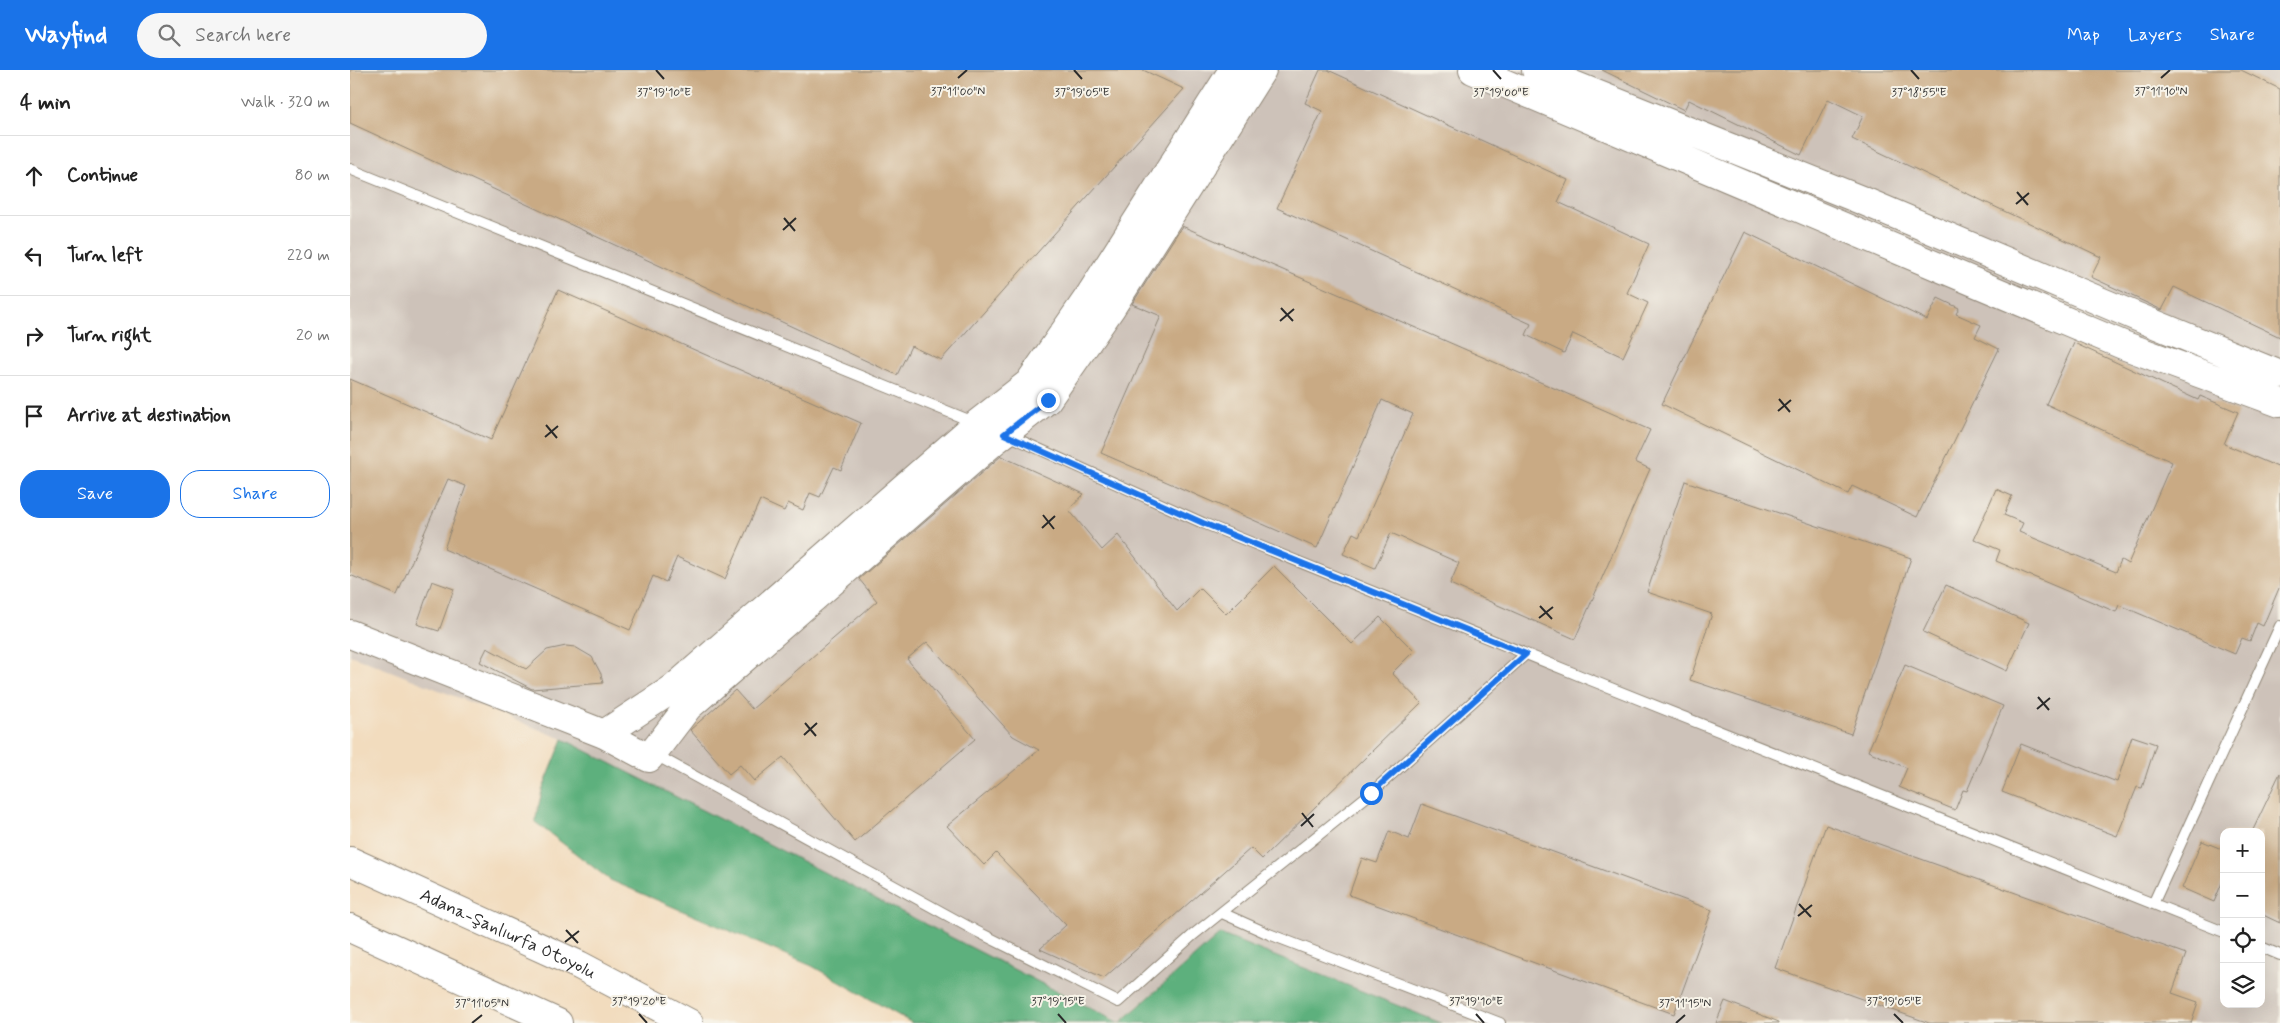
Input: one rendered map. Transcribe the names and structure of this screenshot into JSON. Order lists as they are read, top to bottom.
{
  "streets": {
    "main road": ["Adana-Şanlıurfa Otoyolu"]
  },
  "page": {
    "header": "Wayfind",
    "search": "Search here",
    "nav": ["Map", "Layers", "Share"],
    "heading": ["4 min", "Walk · 320 m"],
    "list": [
      ["Continue", "80 m"],
      ["Turn left", "220 m"],
      ["Turn right", "20 m"],
      "Arrive at destination"
    ],
    "buttons": ["Save", "Share"],
    "map_buttons": ["+", "−"]
  },
  "coordinates": [
    "37°11'00\"N",
    "37°11'10\"N",
    "37°19'10\"E",
    "37°19'05\"E",
    "37°19'00\"E",
    "37°18'55\"E",
    "37°19'20\"E",
    "37°19'15\"E",
    "37°11'05\"N",
    "37°11'15\"N"
  ]
}
